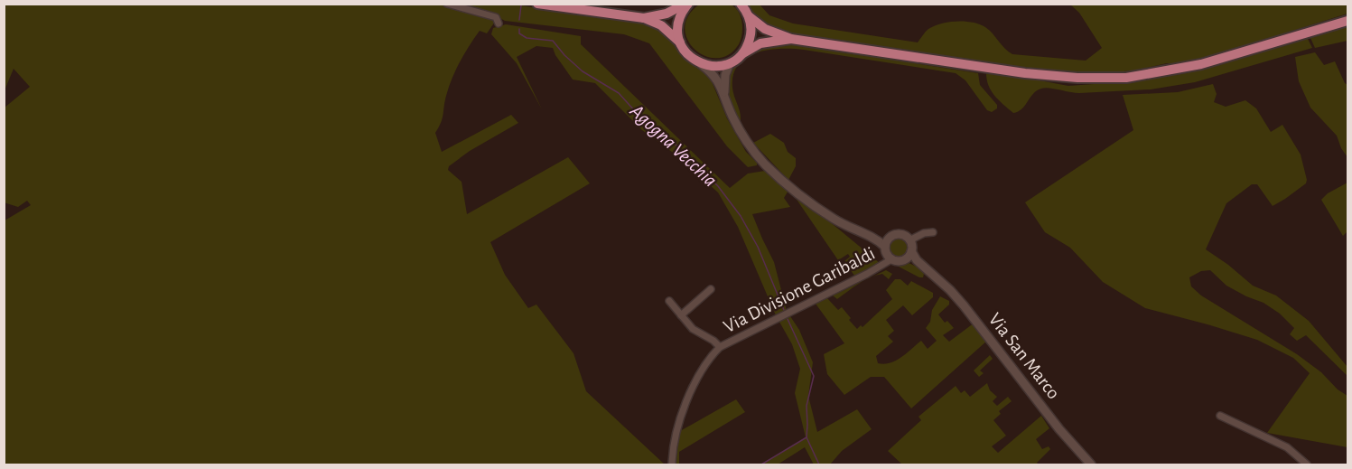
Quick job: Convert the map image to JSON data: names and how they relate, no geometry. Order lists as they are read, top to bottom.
{
  "streets": {
    "street": ["Via Divisione Garibaldi", "Via San Marco"]
  },
  "crossings": [
    ["Via Divisione Garibaldi", "Via San Marco"]
  ],
  "water": ["Agogna Vecchia"]
}
